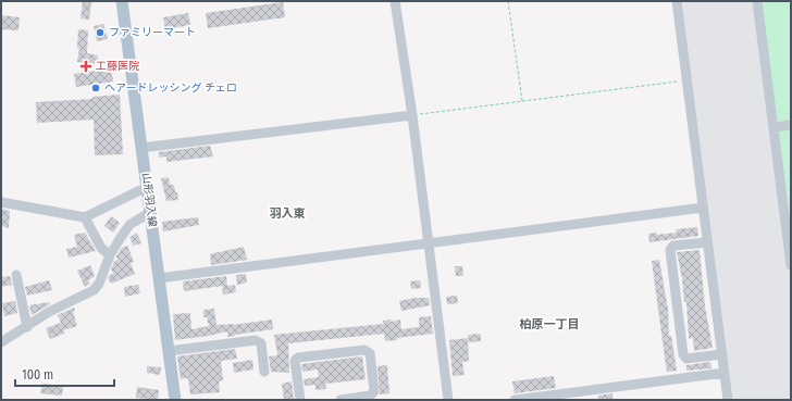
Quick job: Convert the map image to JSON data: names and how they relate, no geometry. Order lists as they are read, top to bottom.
{
  "streets": {
    "main road": ["山形羽入線"]
  },
  "districts": ["羽入東", "柏原一丁目"],
  "places": {
    "other": ["ファミリーマート", "ヘアードレッシング チェロ"],
    "health": ["工藤医院"]
  },
  "scale_bar": "100 m"
}
